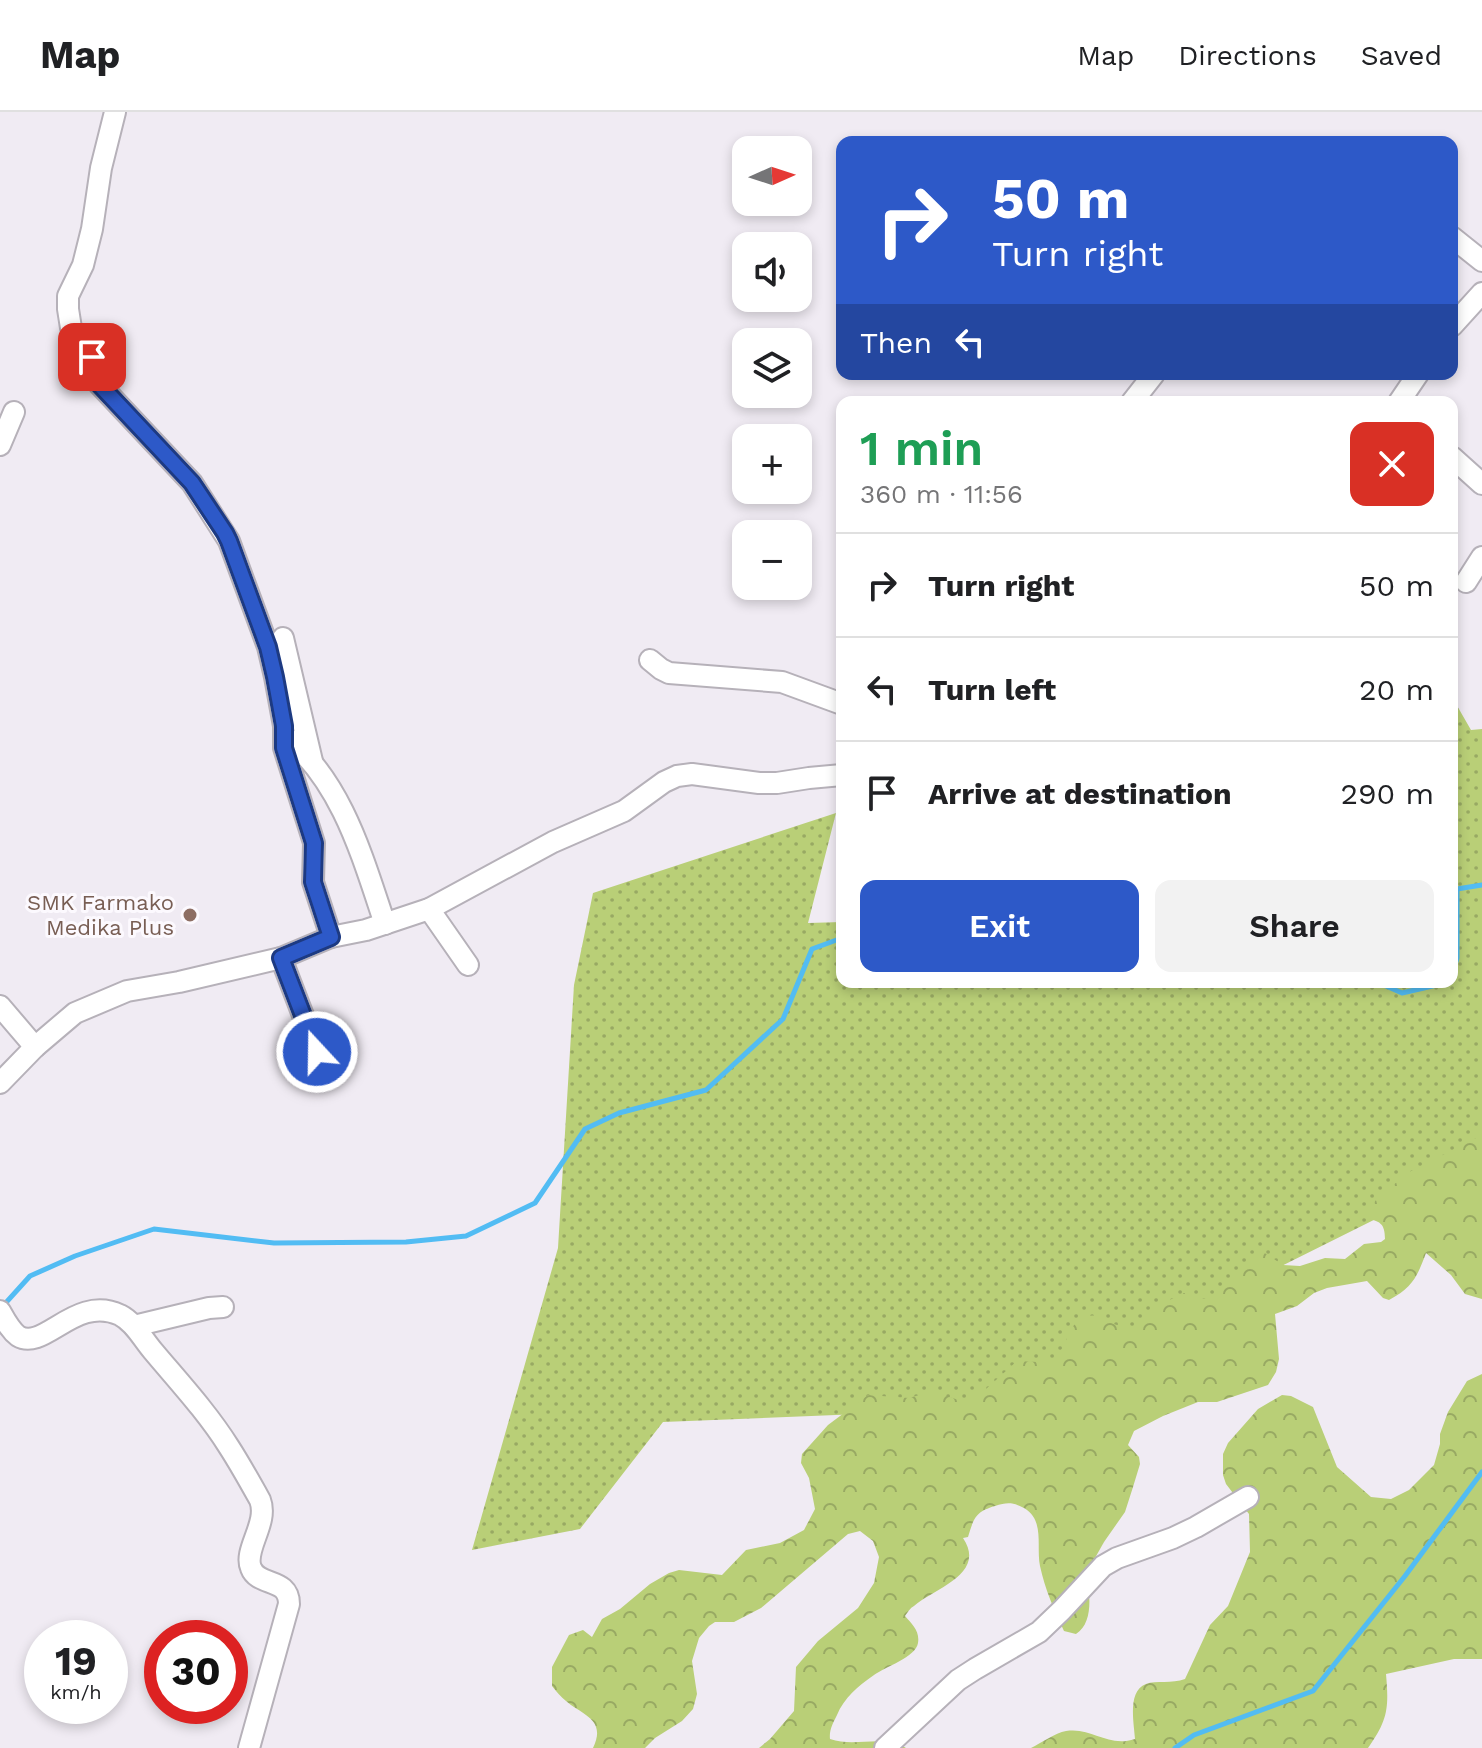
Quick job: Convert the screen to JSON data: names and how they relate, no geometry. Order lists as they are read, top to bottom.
{
  "places": ["SMK Farmako Medika Plus"],
  "north": "right",
  "page": {
    "header": "Map",
    "nav": ["Map", "Directions", "Saved"],
    "map_buttons": ["+", "−"],
    "turn": ["50 m", "Turn right"],
    "then": "Then",
    "heading": ["1 min", "360 m · 11:56"],
    "list": [
      {
        "name": "Turn right",
        "value": "50 m"
      },
      {
        "name": "Turn left",
        "value": "20 m"
      },
      {
        "name": "Arrive at destination",
        "value": "290 m"
      }
    ],
    "buttons": ["Exit", "Share"],
    "speed": "19 km/h",
    "limit": "30"
  }
}
